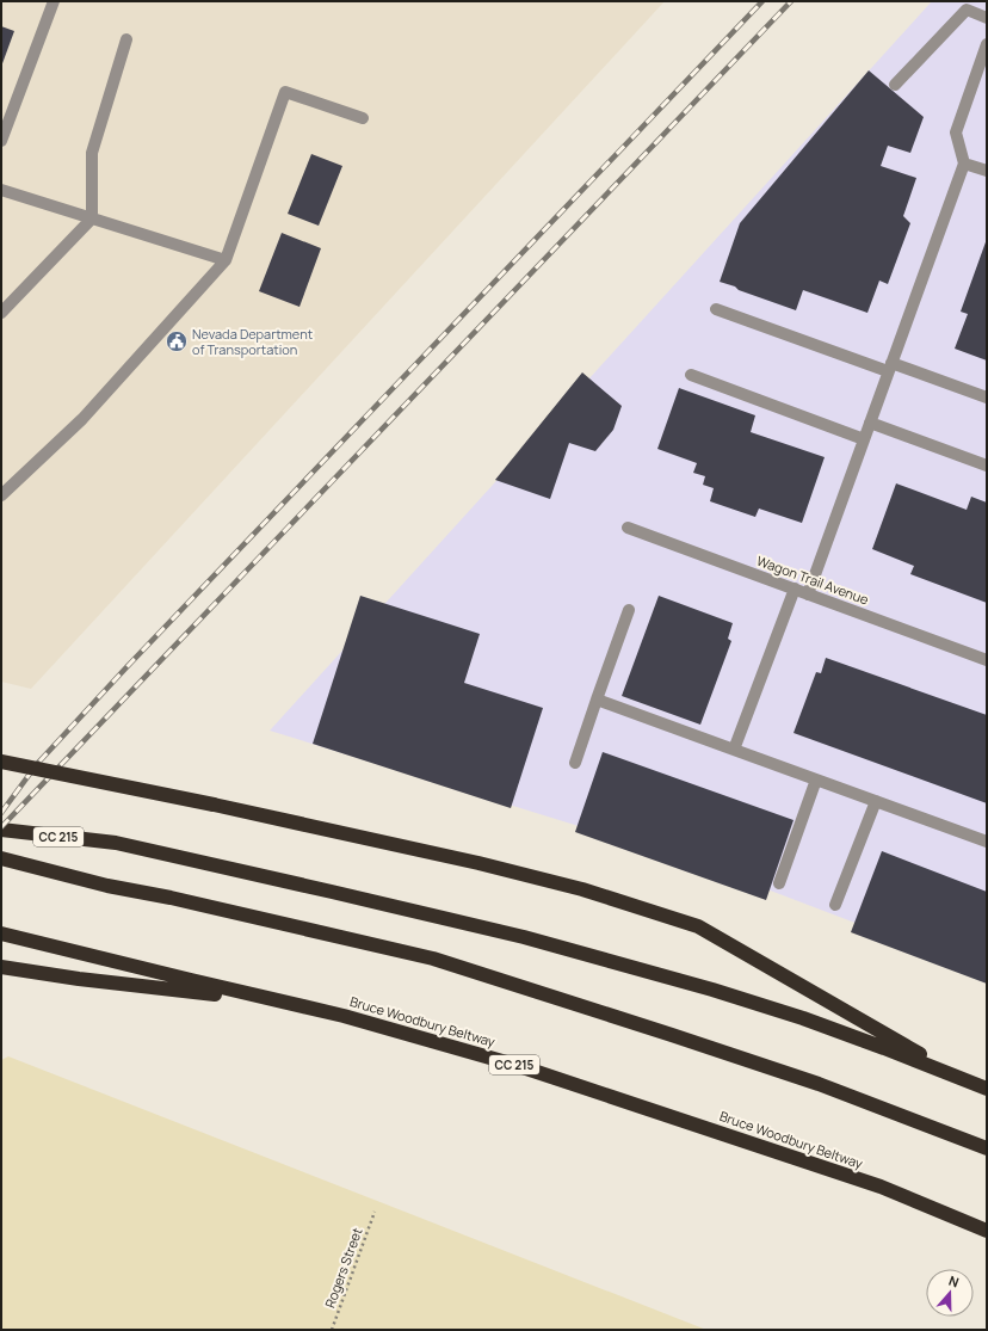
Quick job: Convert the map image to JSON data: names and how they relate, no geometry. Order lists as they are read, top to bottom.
{
  "streets": {
    "highway": ["CC 215", "Bruce Woodbury Beltway"],
    "street": ["Wagon Trail Avenue"],
    "path": ["Rogers Street"]
  },
  "places": {
    "public building": ["Nevada Department of Transportation"]
  },
  "north": "top"
}
